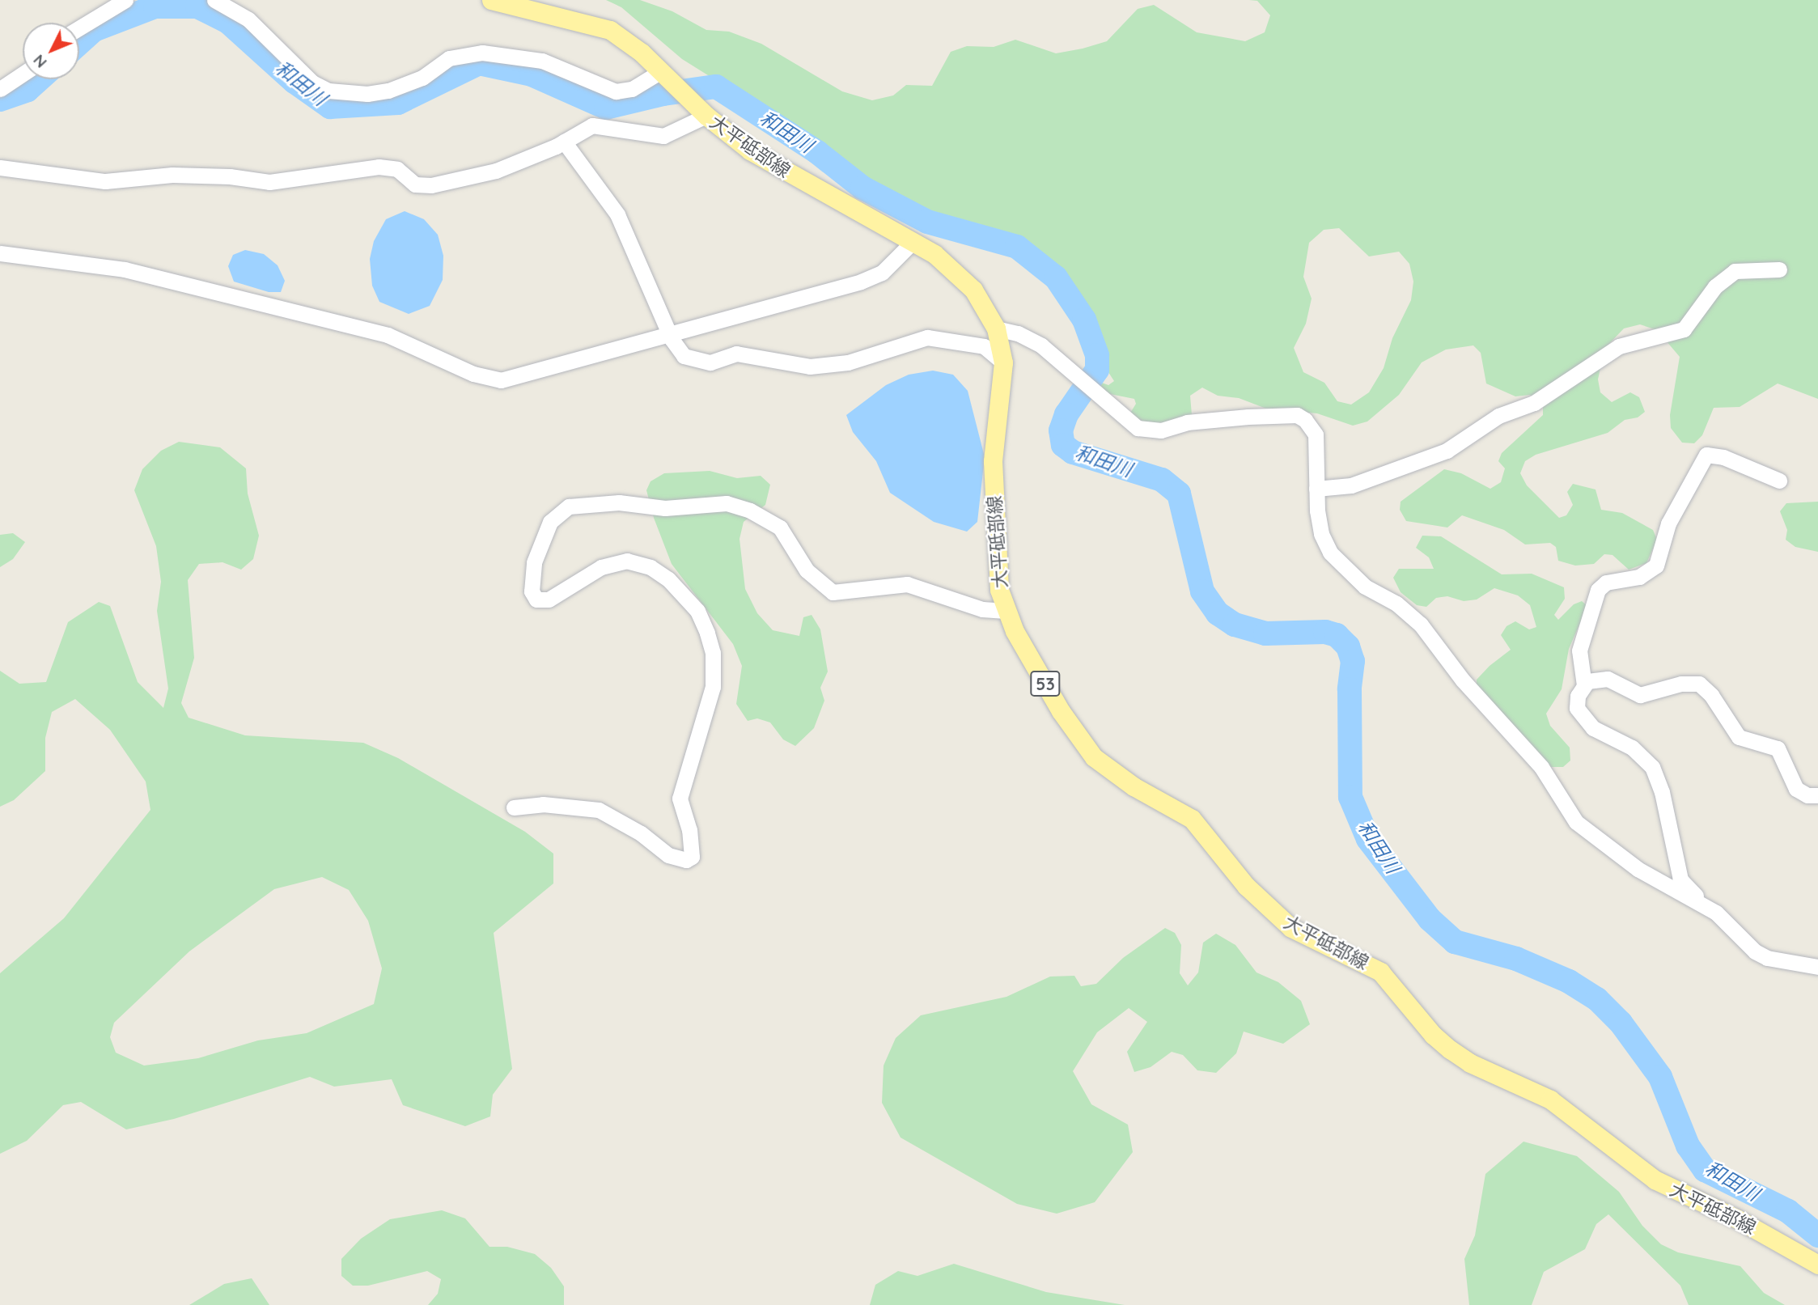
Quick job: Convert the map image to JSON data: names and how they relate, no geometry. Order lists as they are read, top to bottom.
{
  "streets": {
    "main road": ["大平砥部線", "53"]
  },
  "water": ["和田川"],
  "north": "bottom left"
}
